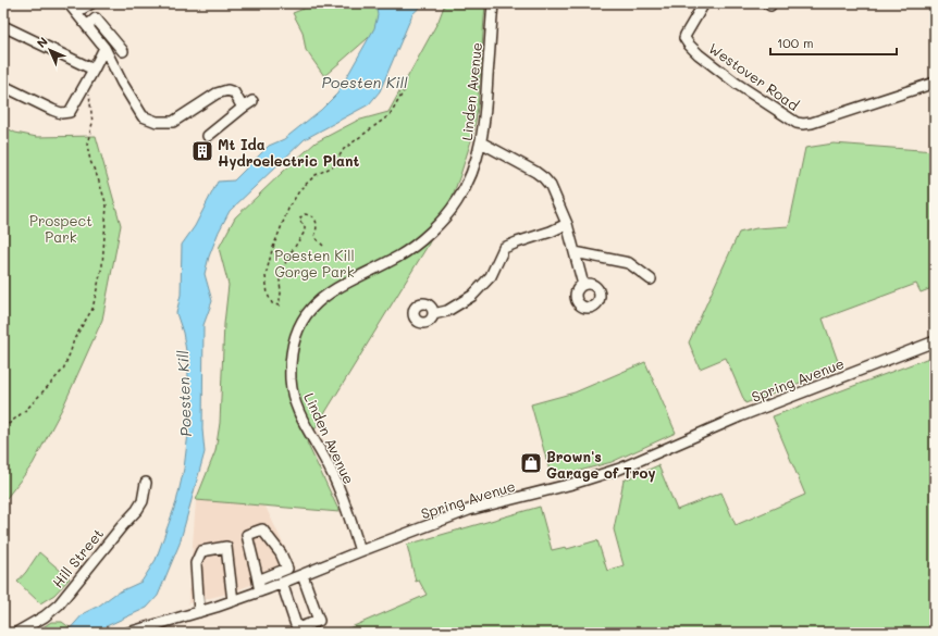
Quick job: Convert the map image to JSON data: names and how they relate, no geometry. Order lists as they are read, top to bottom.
{
  "streets": {
    "street": [
      "Westover Road",
      "Linden Avenue",
      "Spring Avenue",
      "Hill Street"
    ]
  },
  "crossings": [
    ["Linden Avenue", "Spring Avenue"]
  ],
  "water": ["Poesten Kill"],
  "parks": ["Prospect Park", "Poesten Kill Gorge Park"],
  "places": {
    "building": ["Mt Ida Hydroelectric Plant"],
    "shop": ["Brown's Garage of Troy"]
  },
  "scale_bar": "100 m",
  "north": "top left"
}
